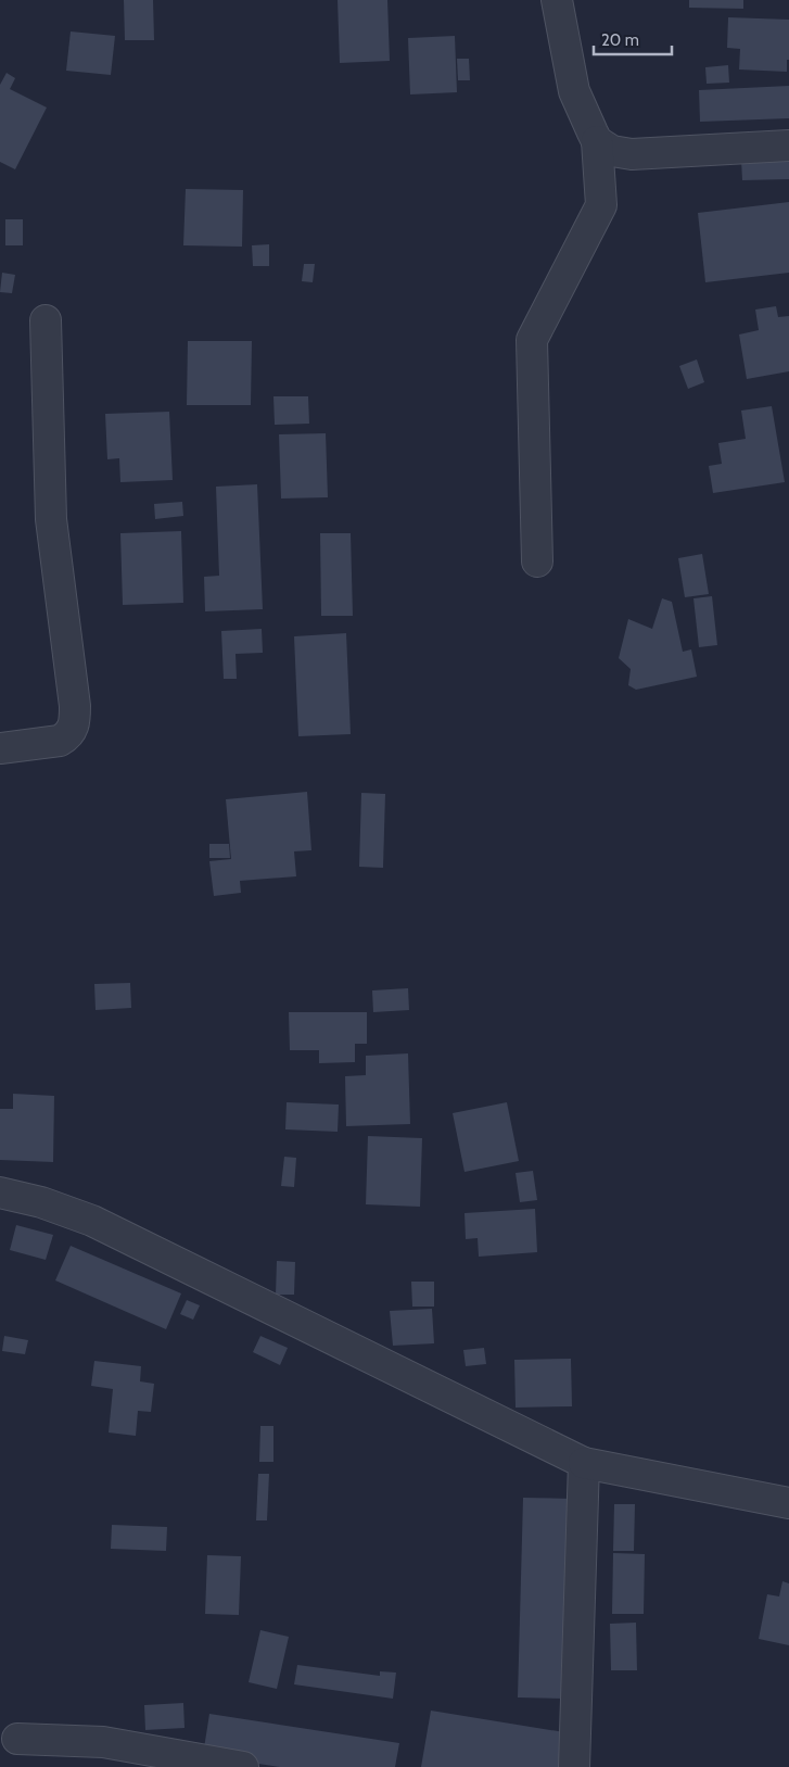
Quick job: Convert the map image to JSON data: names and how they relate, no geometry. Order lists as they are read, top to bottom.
{
  "scale_bar": "20 m"
}
